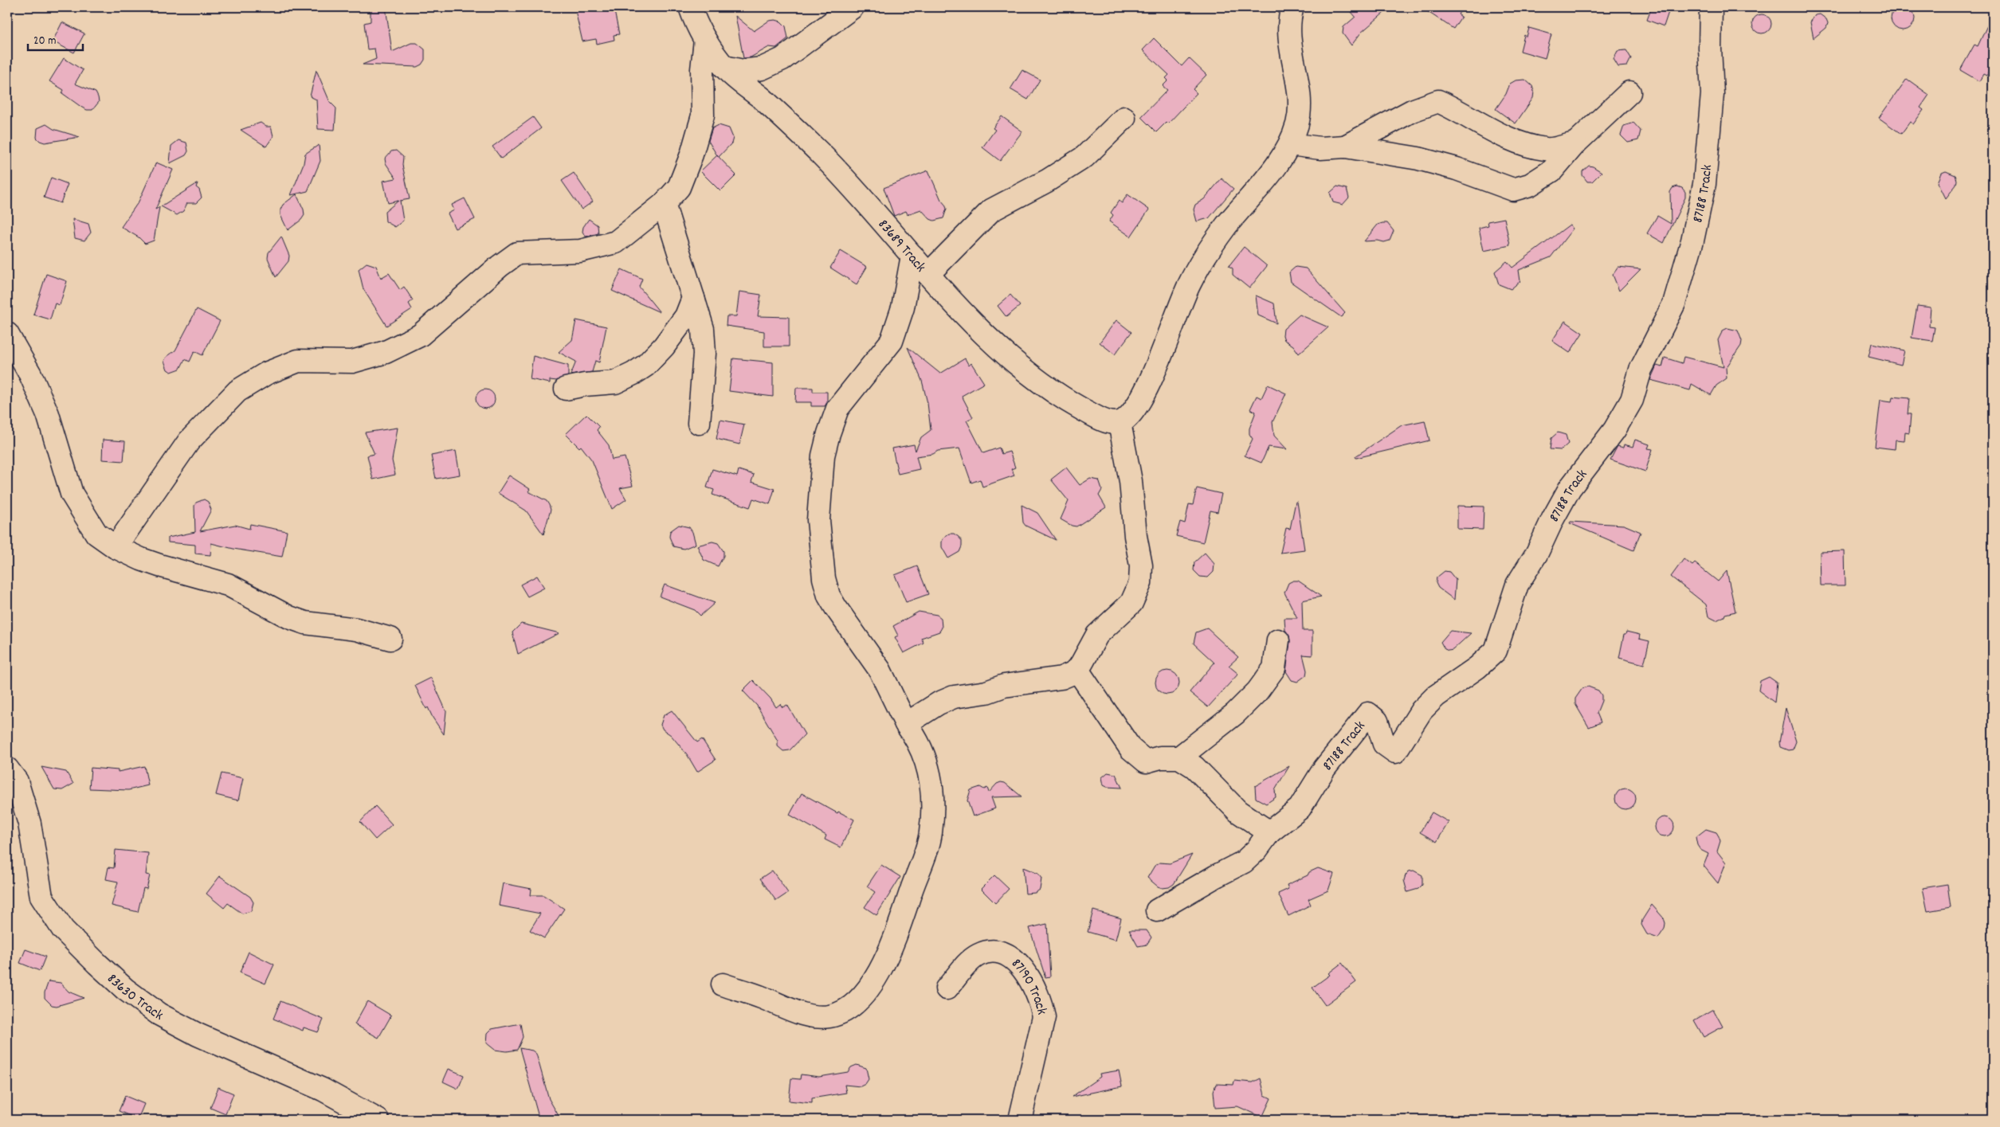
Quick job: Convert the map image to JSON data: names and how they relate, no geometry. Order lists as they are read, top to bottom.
{
  "streets": {
    "street": [
      "87188 Track",
      "83689 Track",
      "87190 Track",
      "83630 Track"
    ]
  },
  "scale_bar": "20 m"
}
